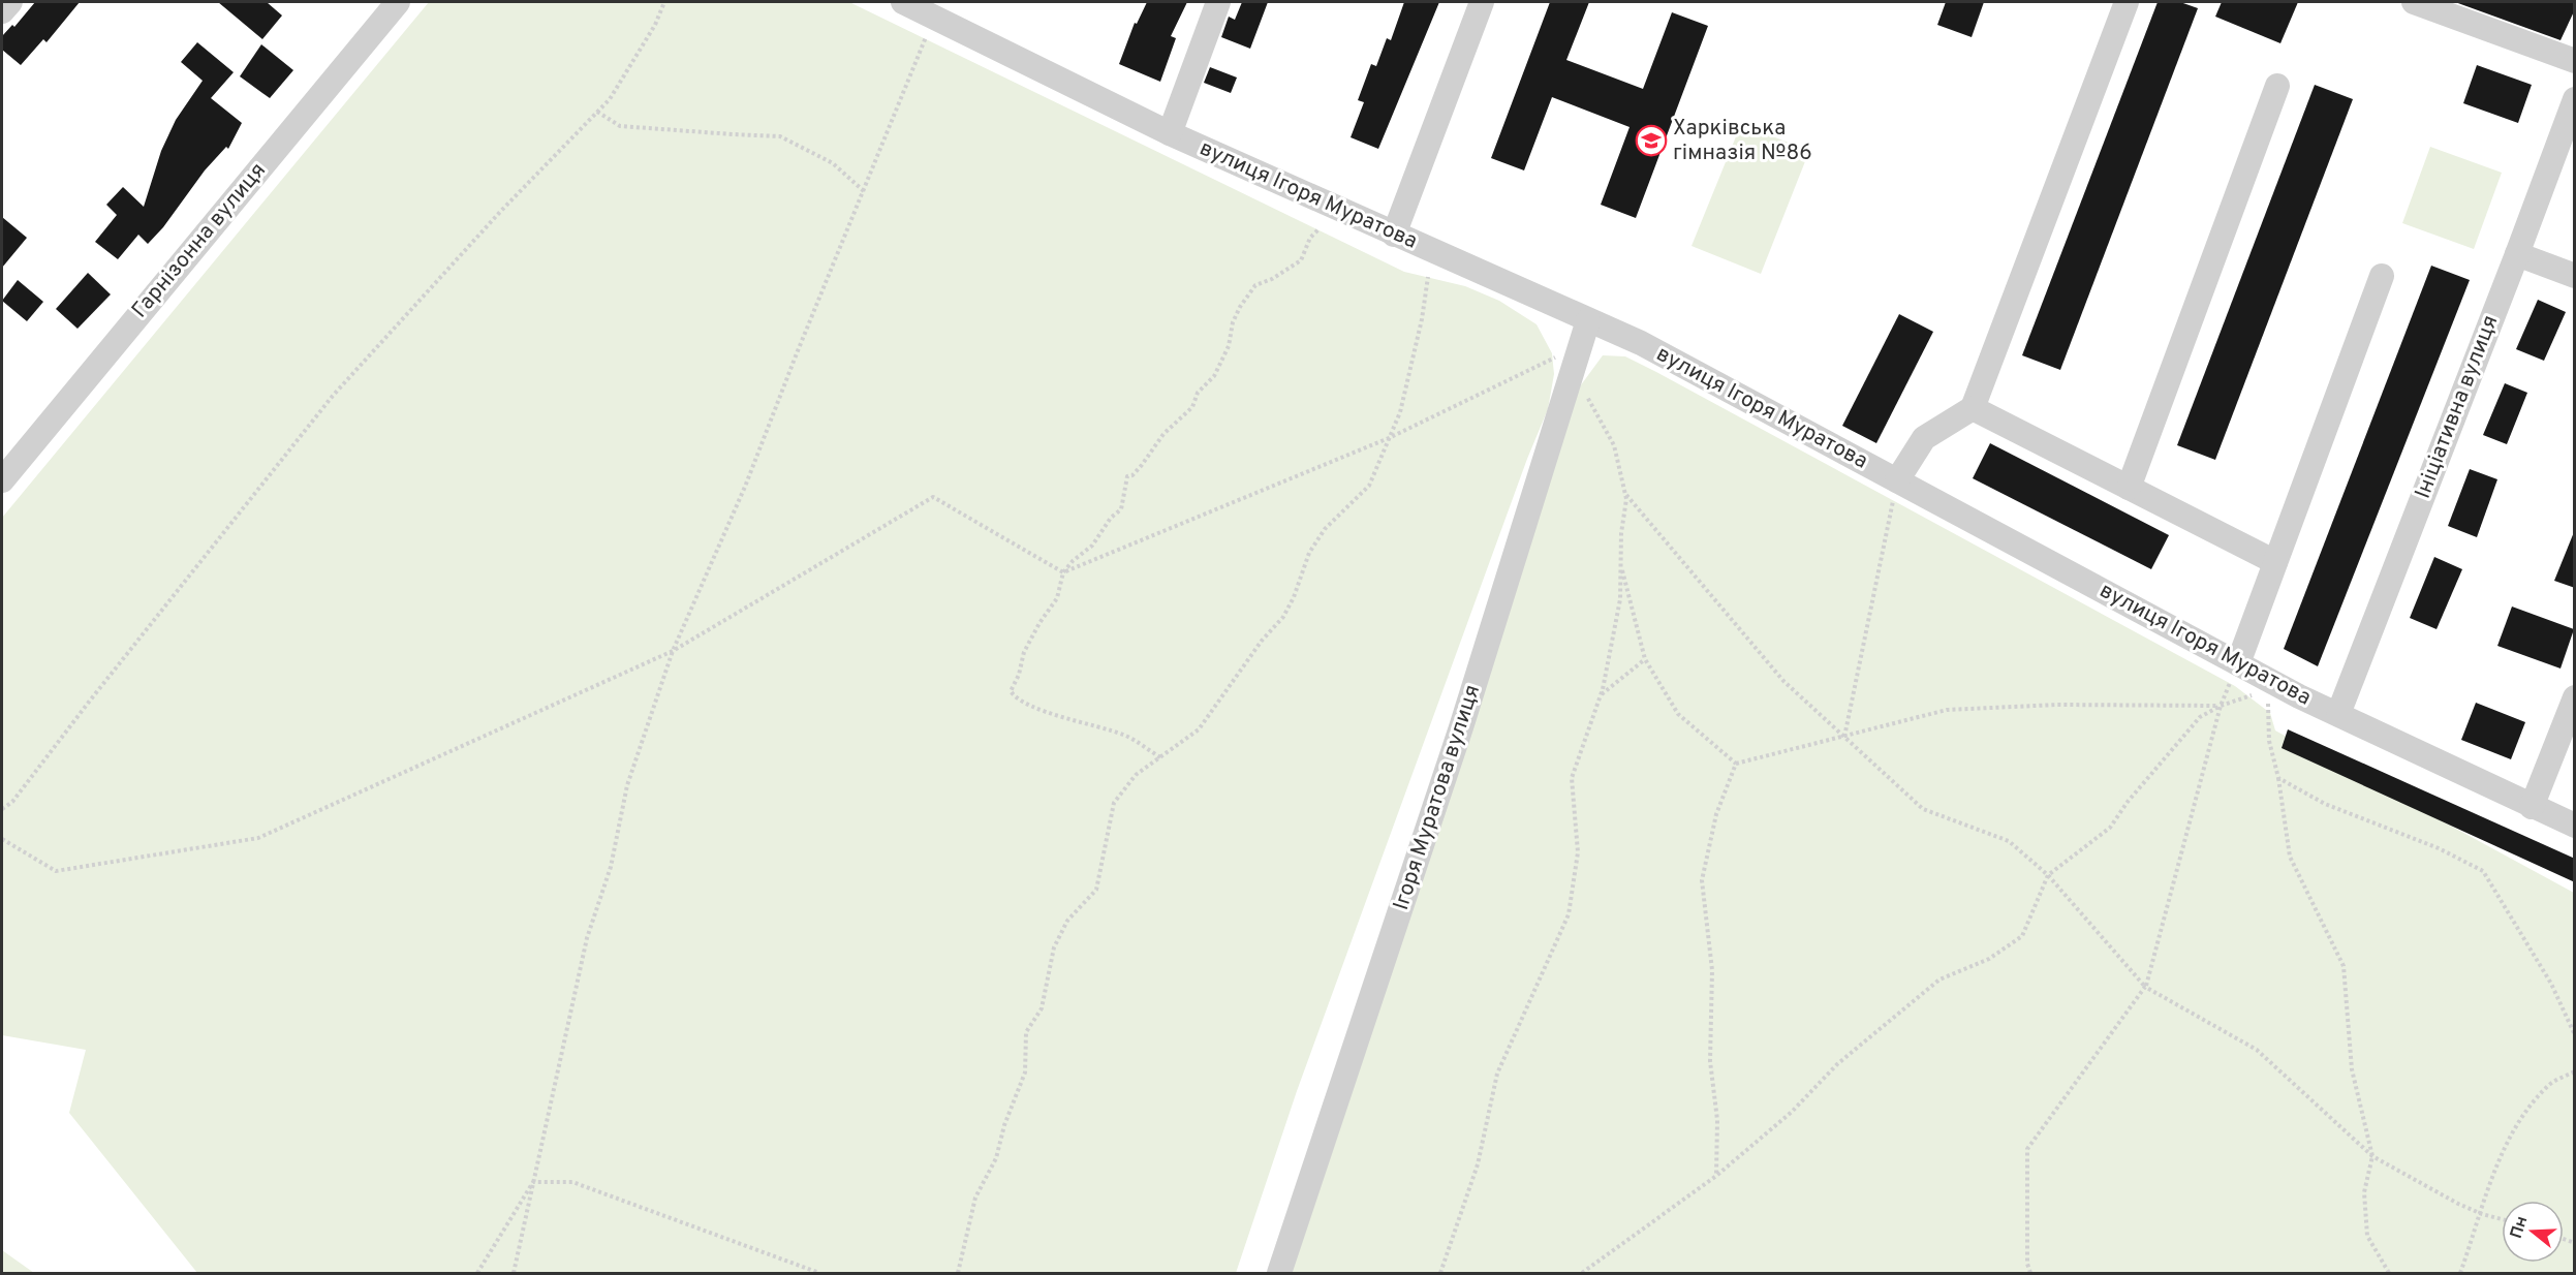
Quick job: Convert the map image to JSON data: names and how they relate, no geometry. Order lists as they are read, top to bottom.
{
  "streets": {
    "street": [
      "вулиця Ігоря Муратова",
      "Гарнізонна вулиця",
      "Ініціативна вулиця",
      "Ігоря Муратова вулиця"
    ]
  },
  "crossings": [
    ["вулиця Ігоря Муратова", "Ініціативна вулиця"],
    ["вулиця Ігоря Муратова", "Ігоря Муратова вулиця"]
  ],
  "places": {
    "school or university": ["Харківська гімназія №86"]
  },
  "north": "left"
}
